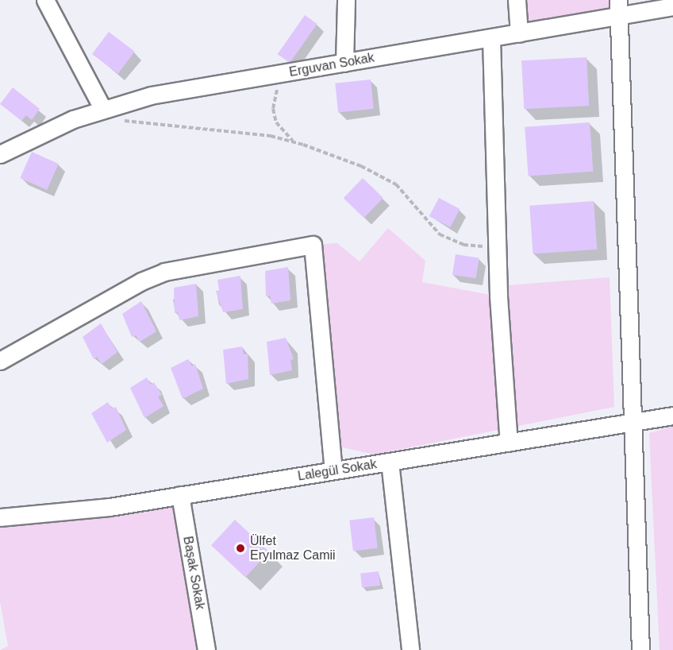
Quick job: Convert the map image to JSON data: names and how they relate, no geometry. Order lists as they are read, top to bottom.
{
  "streets": {
    "street": ["Erguvan Sokak", "Lalegül Sokak", "Başak Sokak"]
  },
  "crossings": [
    ["Lalegül Sokak", "Başak Sokak"]
  ],
  "places": ["Ülfet Eryılmaz Camii"]
}
